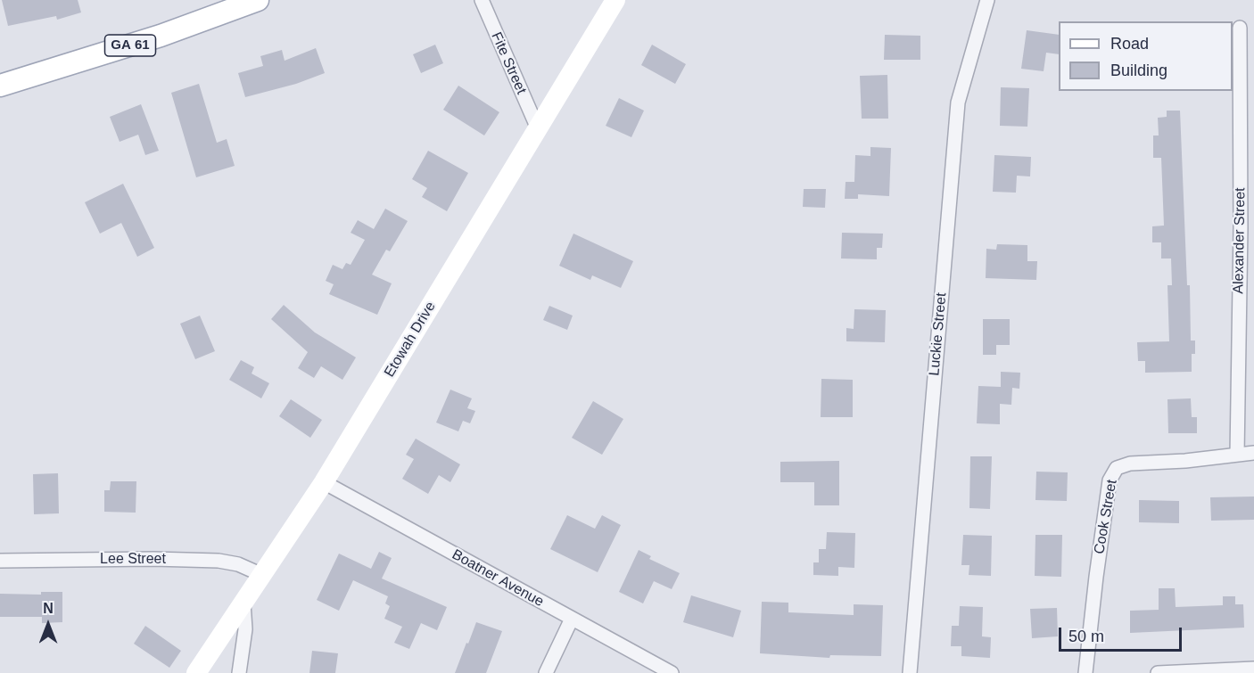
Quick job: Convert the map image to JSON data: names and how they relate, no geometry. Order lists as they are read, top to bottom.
{
  "streets": {
    "main road": ["GA 61"],
    "street": [
      "Fite Street",
      "Alexander Street",
      "Luckie Street",
      "Etowah Drive",
      "Cook Street",
      "Lee Street",
      "Boatner Avenue"
    ]
  },
  "crossings": [
    ["Fite Street", "Etowah Drive"],
    ["Alexander Street", "Cook Street"],
    ["Etowah Drive", "Lee Street"],
    ["Etowah Drive", "Boatner Avenue"]
  ],
  "legend": ["Road", "Building"],
  "scale_bar": "50 m",
  "north": "top"
}
